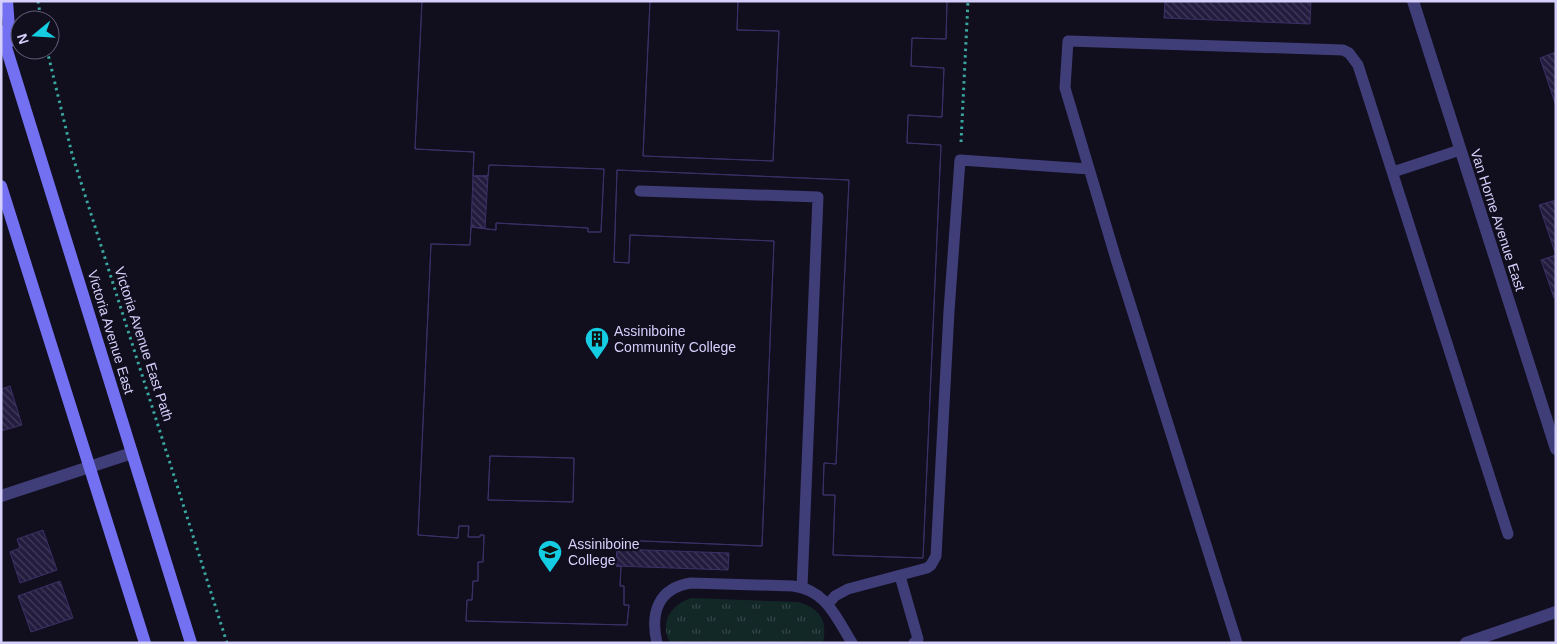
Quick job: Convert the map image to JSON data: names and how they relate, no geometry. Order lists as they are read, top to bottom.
{
  "streets": {
    "main road": ["Victoria Avenue East"],
    "street": ["Van Horne Avenue East"],
    "path": ["Victoria Avenue East Path"]
  },
  "places": {
    "building": ["Assiniboine Community College"],
    "school or university": ["Assiniboine College"]
  },
  "north": "left"
}
